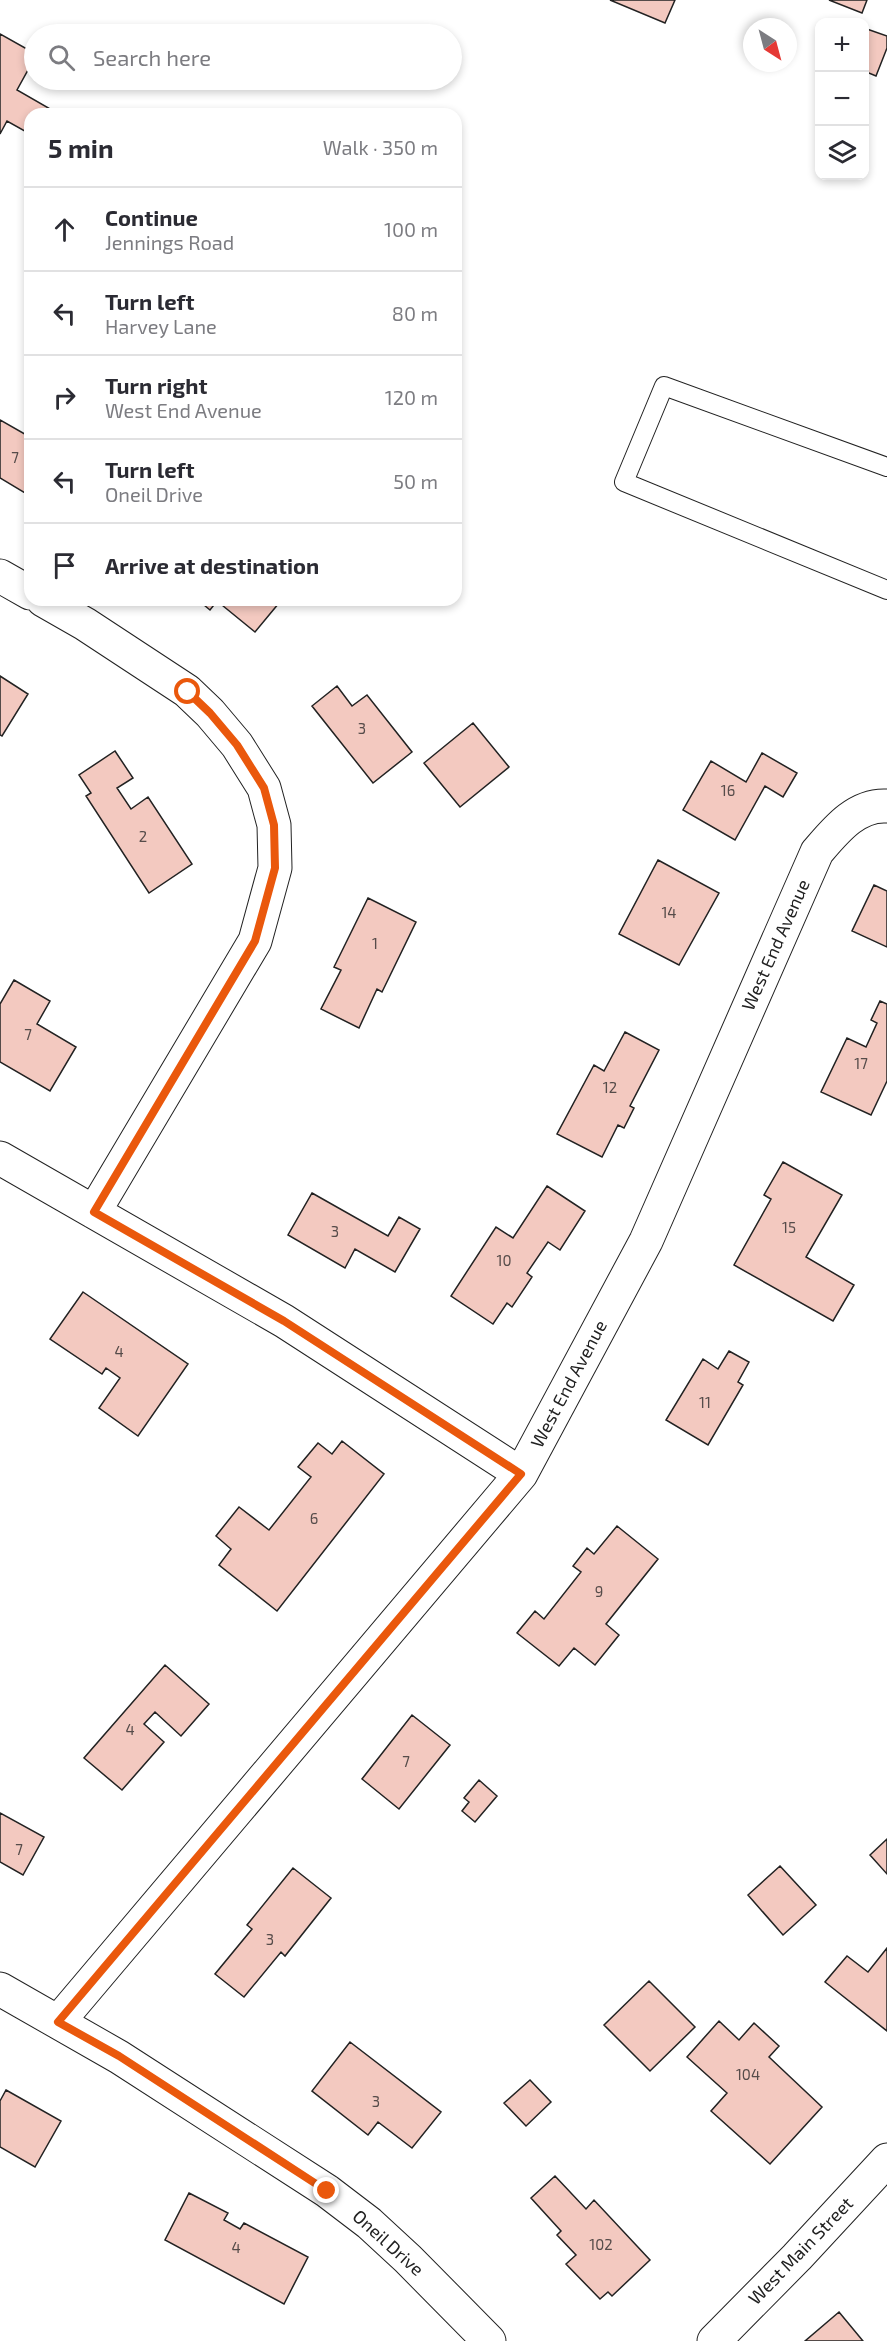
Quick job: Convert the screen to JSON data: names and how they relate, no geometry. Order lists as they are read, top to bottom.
{
  "streets": {
    "street": ["West End Avenue", "Oneil Drive", "West Main Street"]
  },
  "crossings": [
    ["West End Avenue", "Oneil Drive"]
  ],
  "house_numbers": [
    "7",
    "3",
    "16",
    "2",
    "14",
    "1",
    "7",
    "17",
    "12",
    "15",
    "3",
    "10",
    "4",
    "11",
    "6",
    "9",
    "4",
    "7",
    "7",
    "3",
    "104",
    "3",
    "102",
    "4"
  ],
  "north": "bottom right",
  "page": {
    "map_buttons": ["+", "−"],
    "search": "Search here",
    "heading": ["5 min", "Walk · 350 m"],
    "list": [
      ["Continue", "Jennings Road", "100 m"],
      ["Turn left", "Harvey Lane", "80 m"],
      ["Turn right", "West End Avenue", "120 m"],
      ["Turn left", "Oneil Drive", "50 m"],
      "Arrive at destination"
    ]
  }
}
